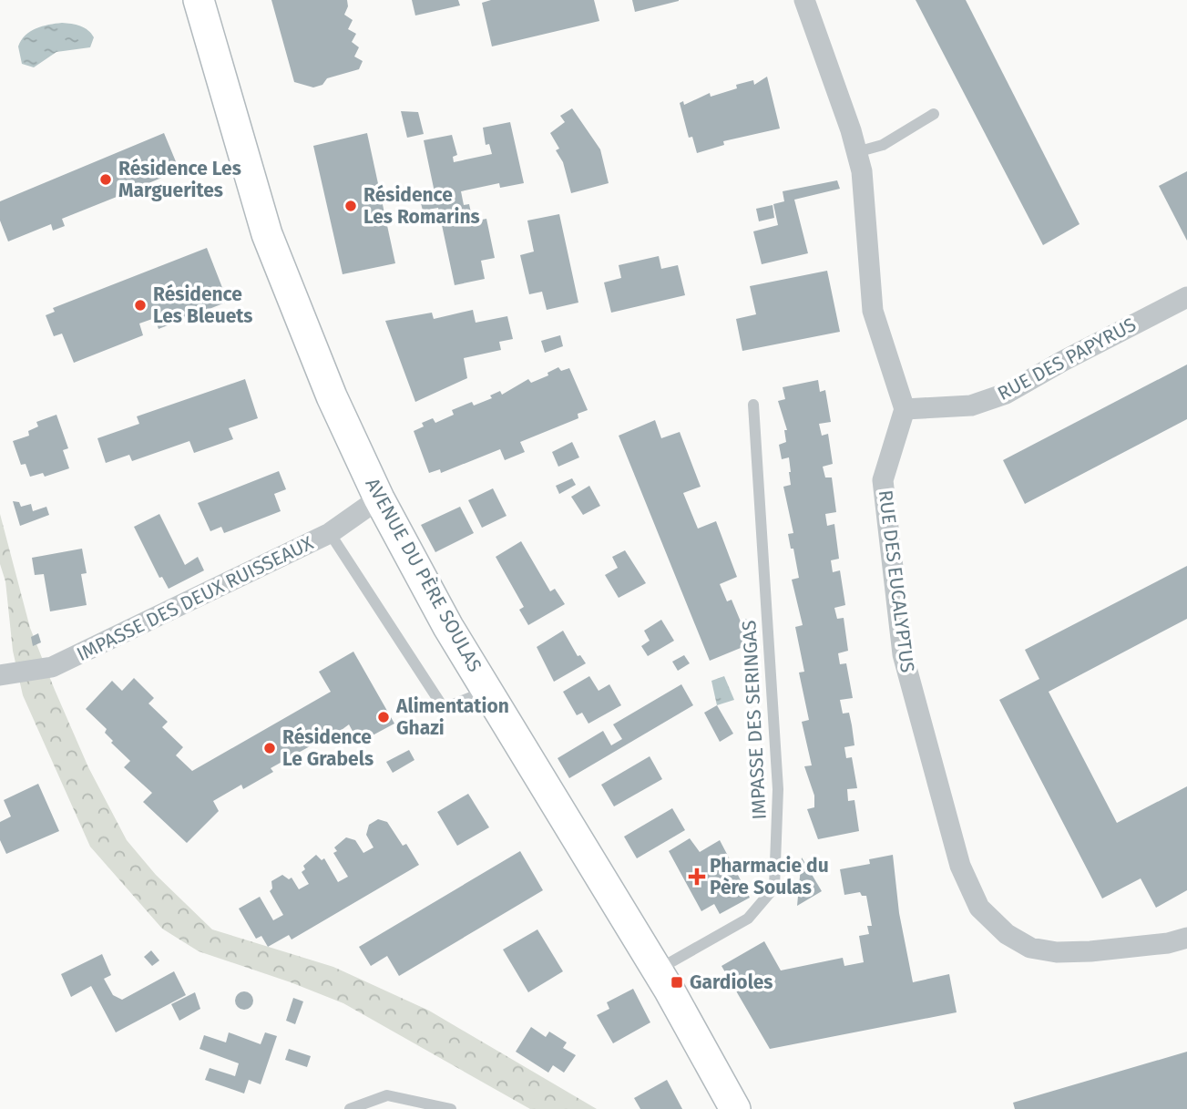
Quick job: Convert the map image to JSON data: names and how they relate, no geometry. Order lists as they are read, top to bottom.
{
  "streets": {
    "main road": ["AVENUE DU PÈRE SOULAS"],
    "street": ["RUE DES PAPYRUS", "RUE DES EUCALYPTUS", "IMPASSE DES DEUX RUISSEAUX"],
    "lane": ["IMPASSE DES SERINGAS"]
  },
  "crossings": [
    ["RUE DES PAPYRUS", "RUE DES EUCALYPTUS"],
    ["AVENUE DU PÈRE SOULAS", "IMPASSE DES DEUX RUISSEAUX"],
    ["AVENUE DU PÈRE SOULAS", "IMPASSE DES SERINGAS"]
  ],
  "places": {
    "other": [
      "Résidence Les Marguerites",
      "Résidence Les Romarins",
      "Résidence Les Bleuets",
      "Alimentation Ghazi",
      "Résidence Le Grabels"
    ],
    "health": ["Pharmacie du Père Soulas"],
    "transit": ["Gardioles"]
  }
}
